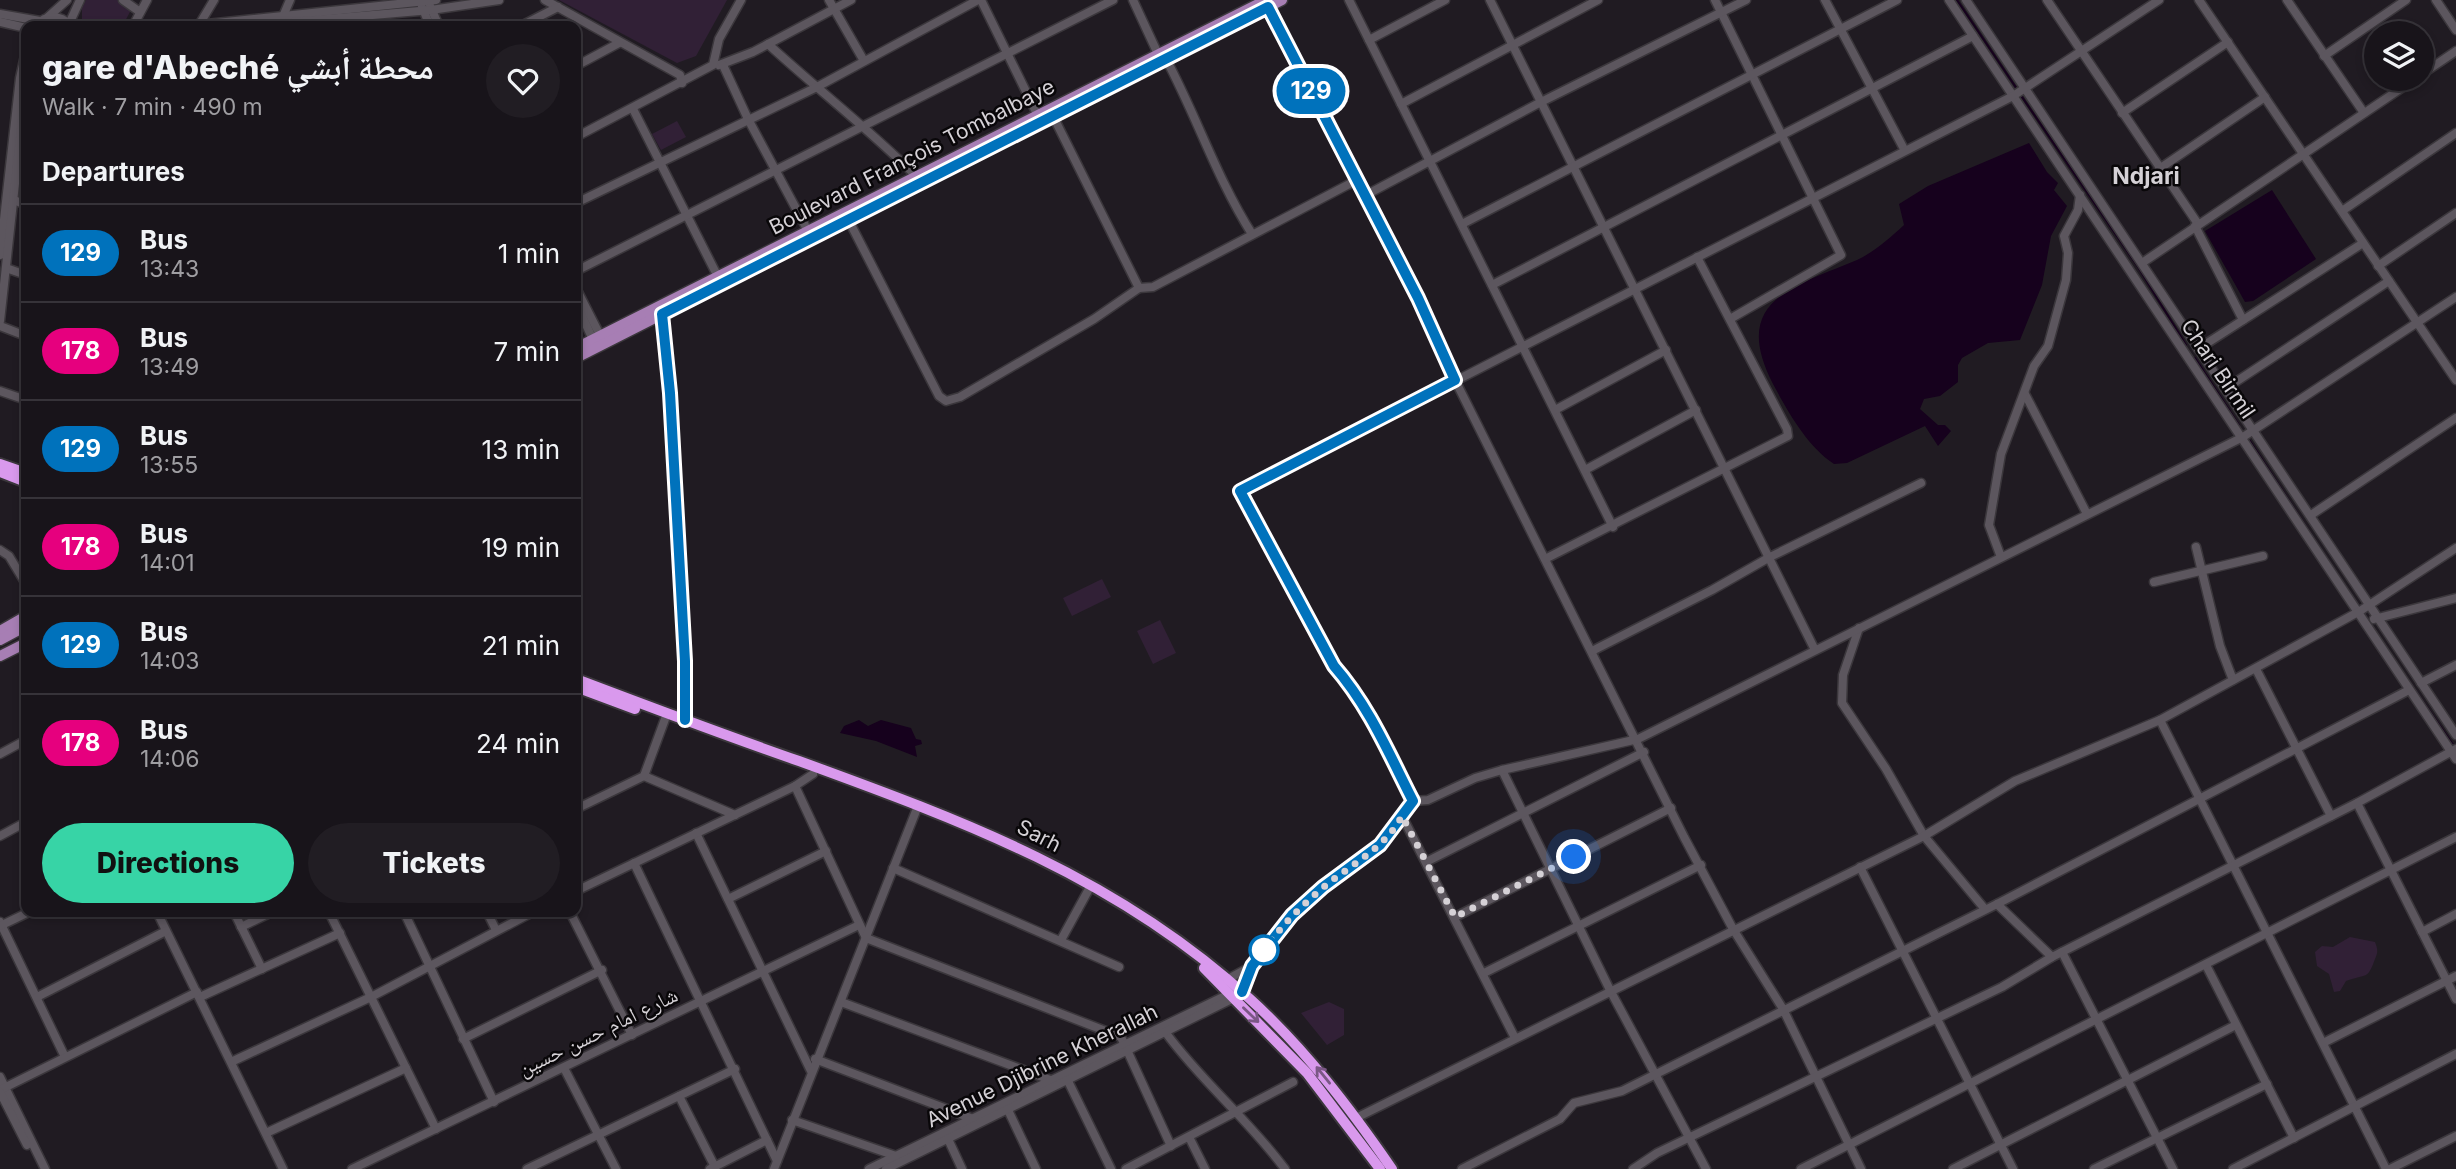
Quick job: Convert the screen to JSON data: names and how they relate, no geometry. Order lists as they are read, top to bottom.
{
  "streets": {
    "highway": ["Sarh"],
    "main road": ["Boulevard François Tombalbaye"],
    "street": ["Chari Birmil", "شارع امام حسن حسين", "Avenue Djibrine Kherallah"]
  },
  "crossings": [
    ["Sarh", "Avenue Djibrine Kherallah"]
  ],
  "districts": ["Ndjari"],
  "lines": ["bus line 129"],
  "page": {
    "on_map": "129",
    "heading": [
      ["gare d'Abeché محطة أبشي", "Walk · 7 min · 490 m"],
      "Departures"
    ],
    "list": [
      {
        "mark": "129",
        "name": "Bus",
        "note": "13:43",
        "value": "1 min"
      },
      {
        "mark": "178",
        "name": "Bus",
        "note": "13:49",
        "value": "7 min"
      },
      {
        "mark": "129",
        "name": "Bus",
        "note": "13:55",
        "value": "13 min"
      },
      {
        "mark": "178",
        "name": "Bus",
        "note": "14:01",
        "value": "19 min"
      },
      {
        "mark": "129",
        "name": "Bus",
        "note": "14:03",
        "value": "21 min"
      },
      {
        "mark": "178",
        "name": "Bus",
        "note": "14:06",
        "value": "24 min"
      }
    ],
    "buttons": ["Directions", "Tickets"]
  }
}
